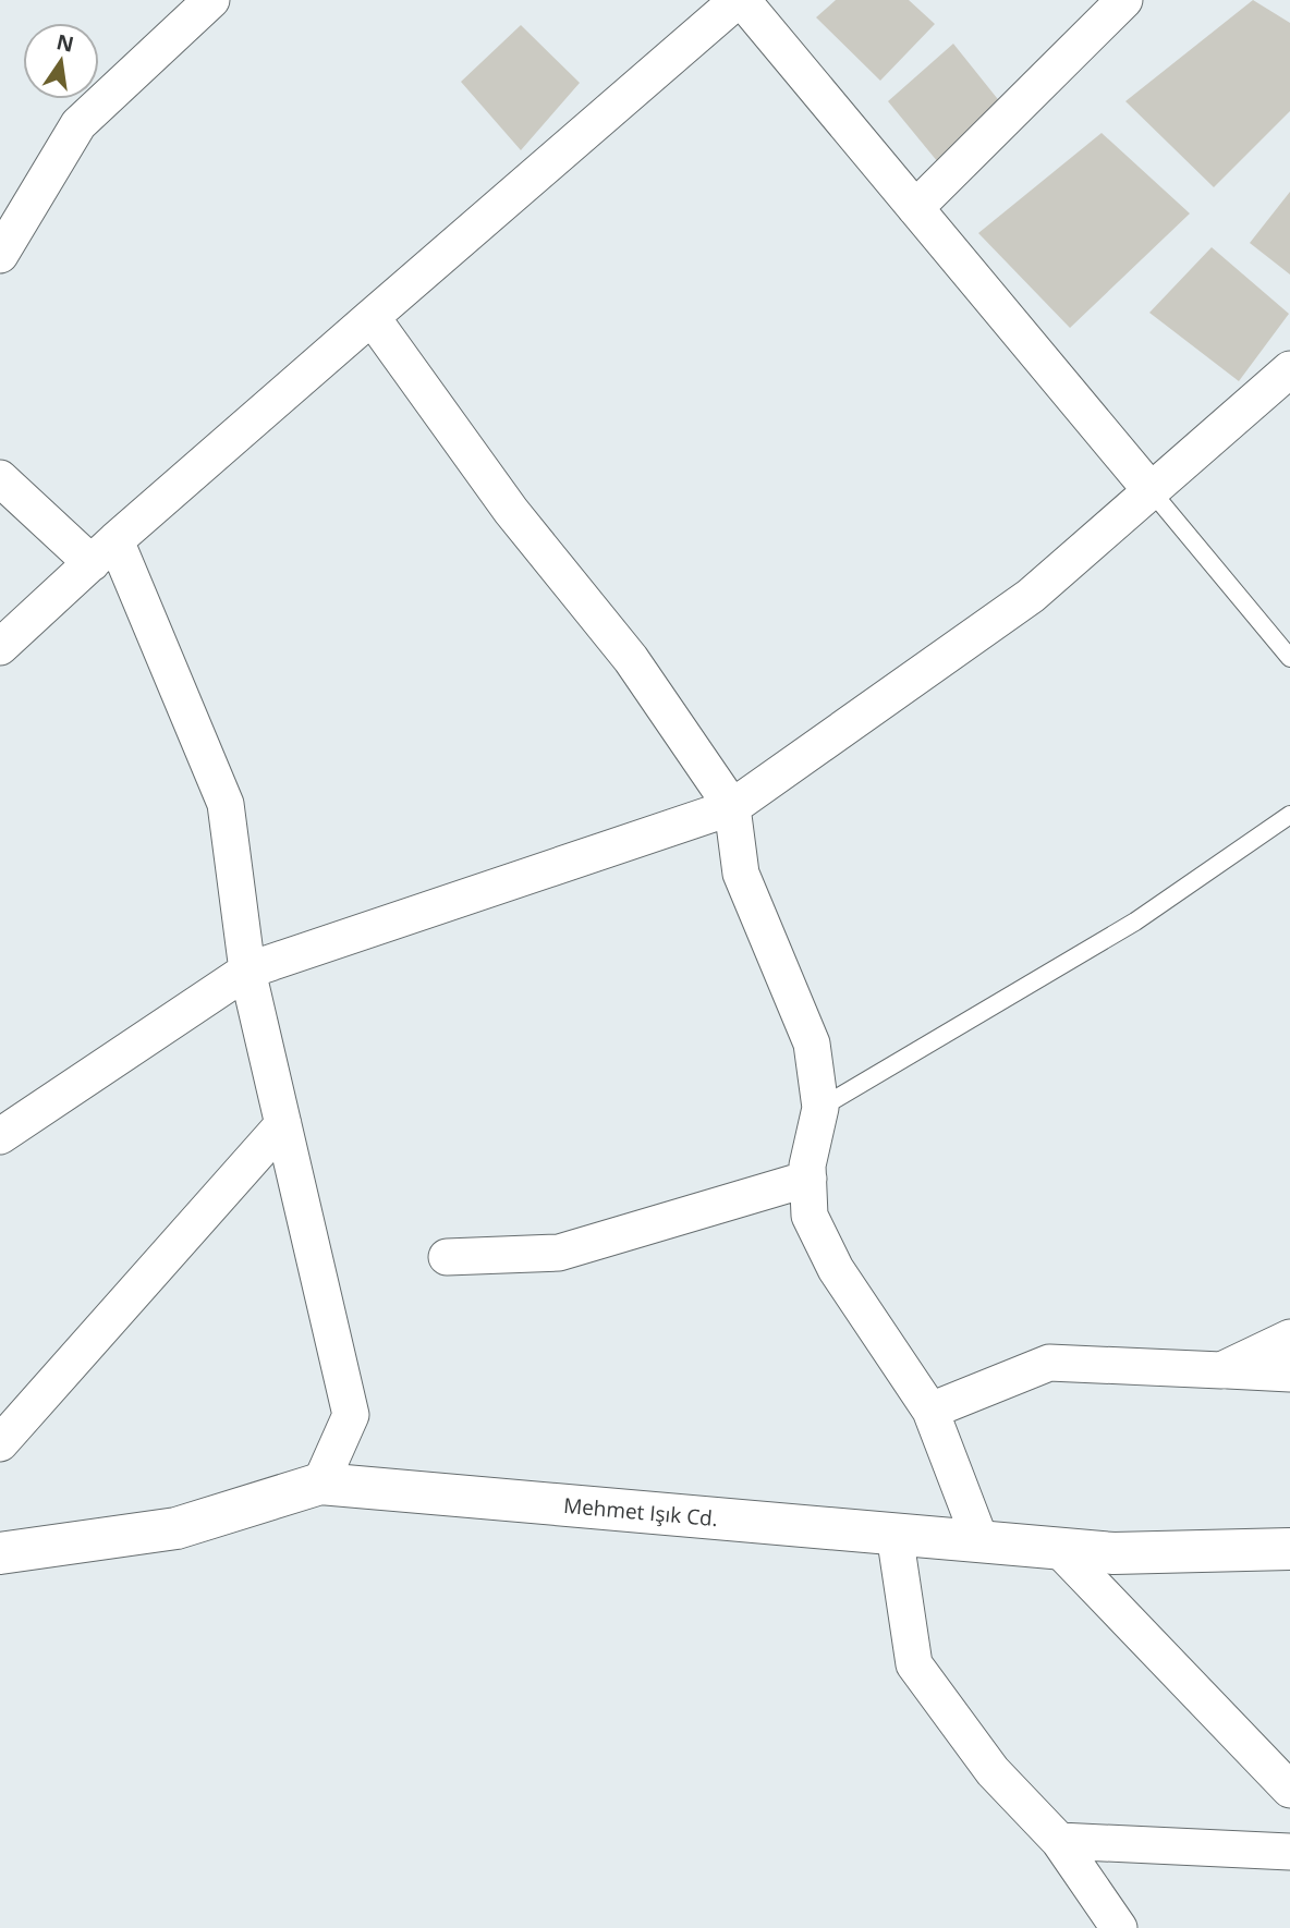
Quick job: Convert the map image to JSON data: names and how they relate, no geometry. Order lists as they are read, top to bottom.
{
  "streets": {
    "street": ["Mehmet Işık Cd."]
  },
  "north": "top"
}
